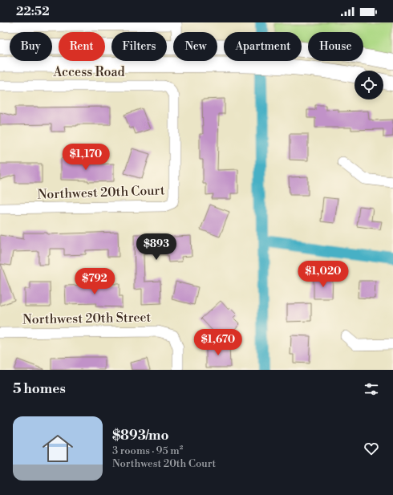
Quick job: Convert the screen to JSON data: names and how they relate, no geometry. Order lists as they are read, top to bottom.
{
  "streets": {
    "street": ["Access Road", "Northwest 20th Court", "Northwest 20th Street"]
  },
  "crossings": [
    ["Access Road", "Northwest 20th Court"]
  ],
  "page": {
    "status": "22:52",
    "chip": [
      "Buy",
      "Rent",
      "Filters",
      "New",
      "Apartment",
      "House"
    ],
    "price": [
      "$1,170",
      "$893",
      "$1,020",
      "$792",
      "$1,670"
    ],
    "heading": "5 homes",
    "list": [
      {
        "name": "$893/mo",
        "note": "3 rooms · 95 m² · Northwest 20th Court"
      }
    ]
  }
}
